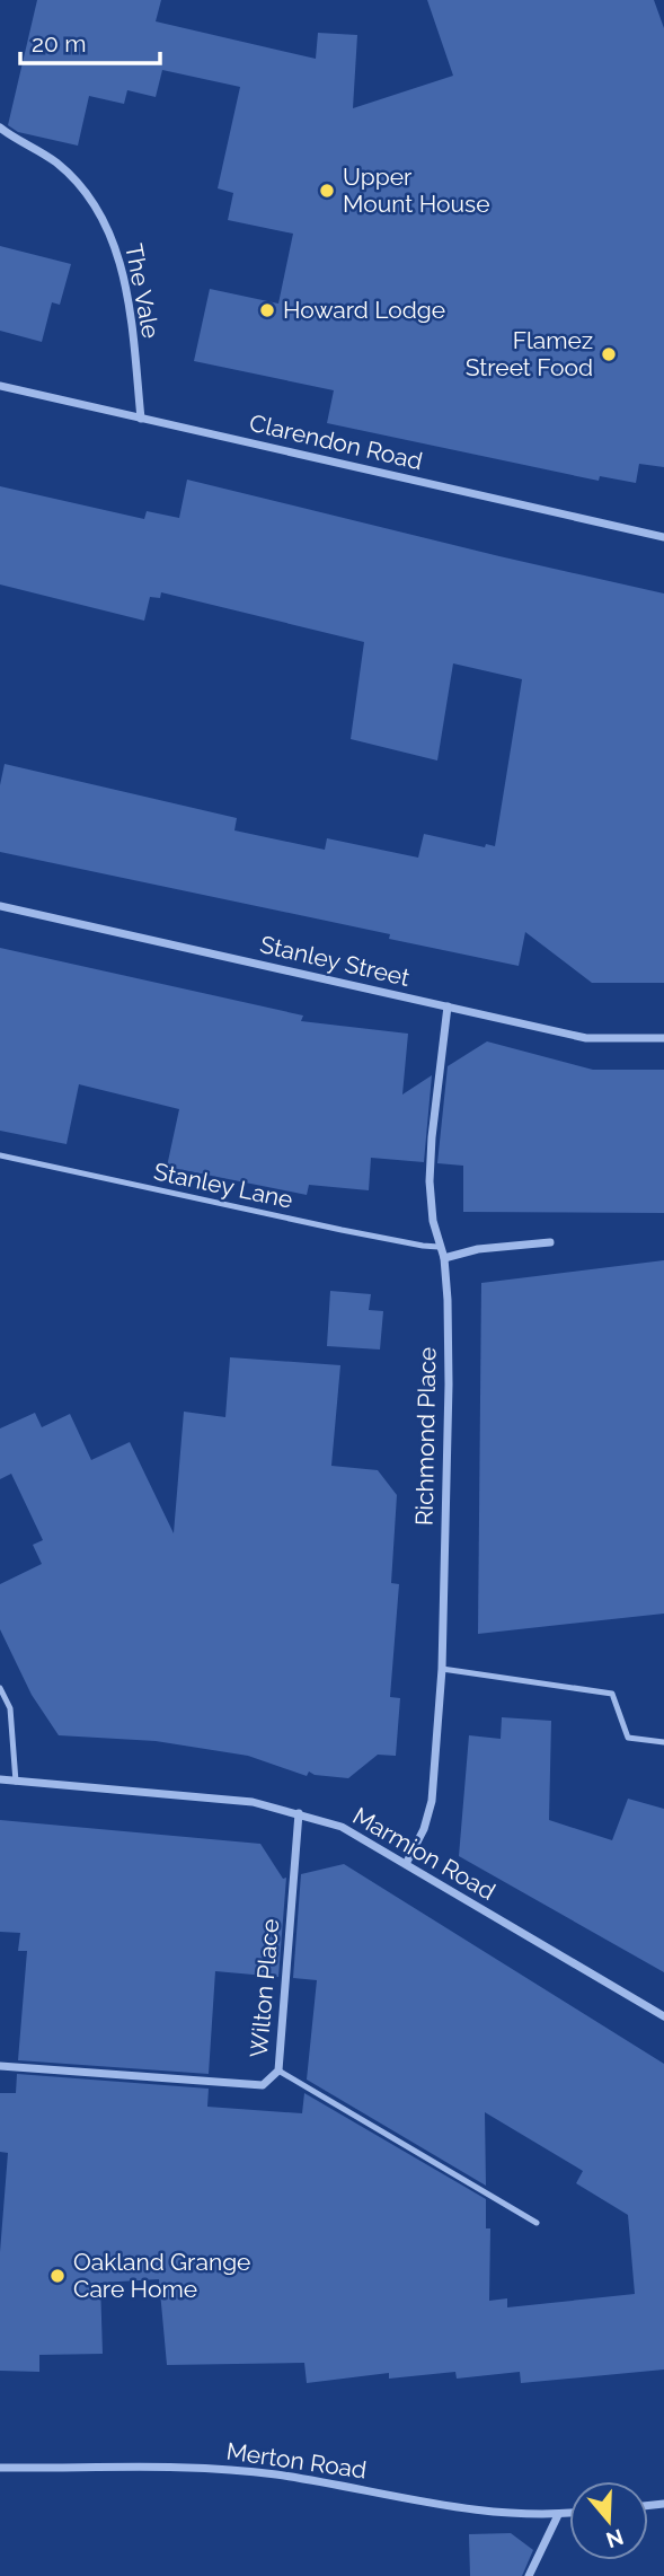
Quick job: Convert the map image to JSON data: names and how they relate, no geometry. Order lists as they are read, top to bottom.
{
  "streets": {
    "street": [
      "The Vale",
      "Clarendon Road",
      "Stanley Street",
      "Richmond Place",
      "Marmion Road",
      "Wilton Place",
      "Merton Road"
    ],
    "lane": ["Stanley Lane"]
  },
  "crossings": [
    ["The Vale", "Clarendon Road"],
    ["Stanley Street", "Richmond Place"],
    ["Stanley Lane", "Richmond Place"],
    ["Richmond Place", "Marmion Road"],
    ["Marmion Road", "Wilton Place"]
  ],
  "places": [
    "Upper Mount House",
    "Howard Lodge",
    "Flamez Street Food",
    "Oakland Grange Care Home"
  ],
  "scale_bar": "20 m",
  "north": "bottom"
}
